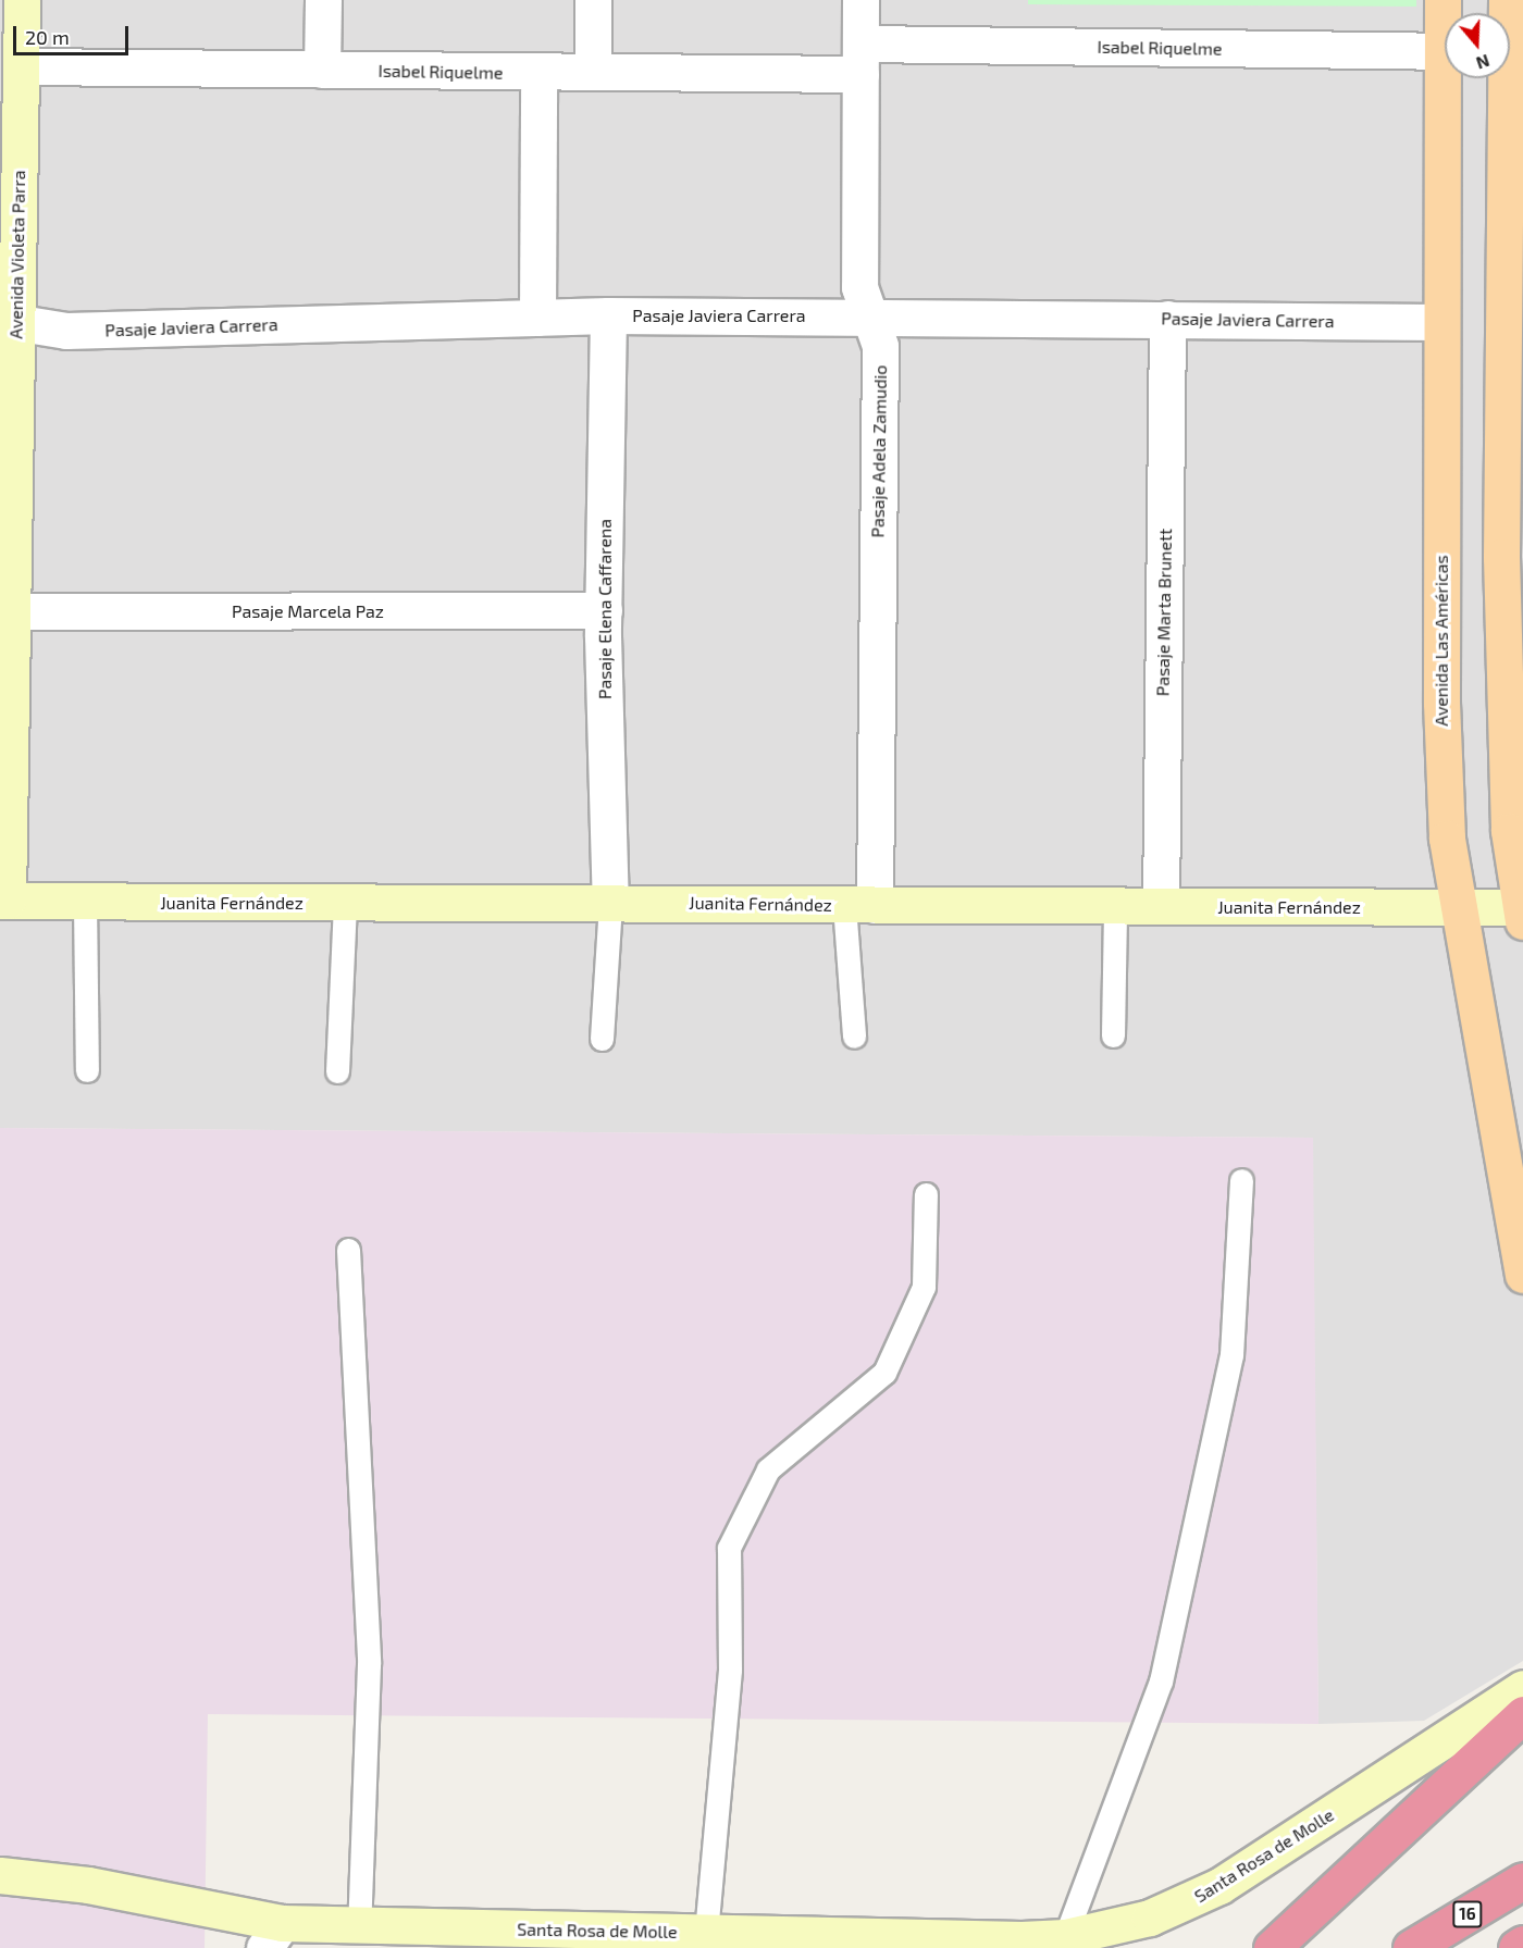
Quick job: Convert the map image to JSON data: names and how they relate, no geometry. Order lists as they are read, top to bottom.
{
  "streets": {
    "highway": ["16"],
    "main road": ["Avenida Las Américas"],
    "street": [
      "Isabel Riquelme",
      "Avenida Violeta Parra",
      "Pasaje Javiera Carrera",
      "Pasaje Adela Zamudio",
      "Pasaje Elena Caffarena",
      "Pasaje Marcela Paz",
      "Pasaje Marta Brunett",
      "Juanita Fernández",
      "Santa Rosa de Molle"
    ]
  },
  "crossings": [
    ["Isabel Riquelme", "Avenida Violeta Parra"],
    ["Isabel Riquelme", "Pasaje Adela Zamudio"],
    ["Avenida Violeta Parra", "Pasaje Javiera Carrera"],
    ["Avenida Violeta Parra", "Pasaje Marcela Paz"],
    ["Avenida Violeta Parra", "Juanita Fernández"],
    ["Pasaje Javiera Carrera", "Pasaje Adela Zamudio"],
    ["Pasaje Javiera Carrera", "Pasaje Elena Caffarena"],
    ["Pasaje Javiera Carrera", "Pasaje Marta Brunett"],
    ["Pasaje Javiera Carrera", "Avenida Las Américas"],
    ["Pasaje Adela Zamudio", "Juanita Fernández"],
    ["Pasaje Elena Caffarena", "Pasaje Marcela Paz"],
    ["Pasaje Elena Caffarena", "Juanita Fernández"],
    ["Pasaje Marta Brunett", "Juanita Fernández"],
    ["Avenida Las Américas", "Juanita Fernández"]
  ],
  "scale_bar": "20 m",
  "north": "bottom"
}
